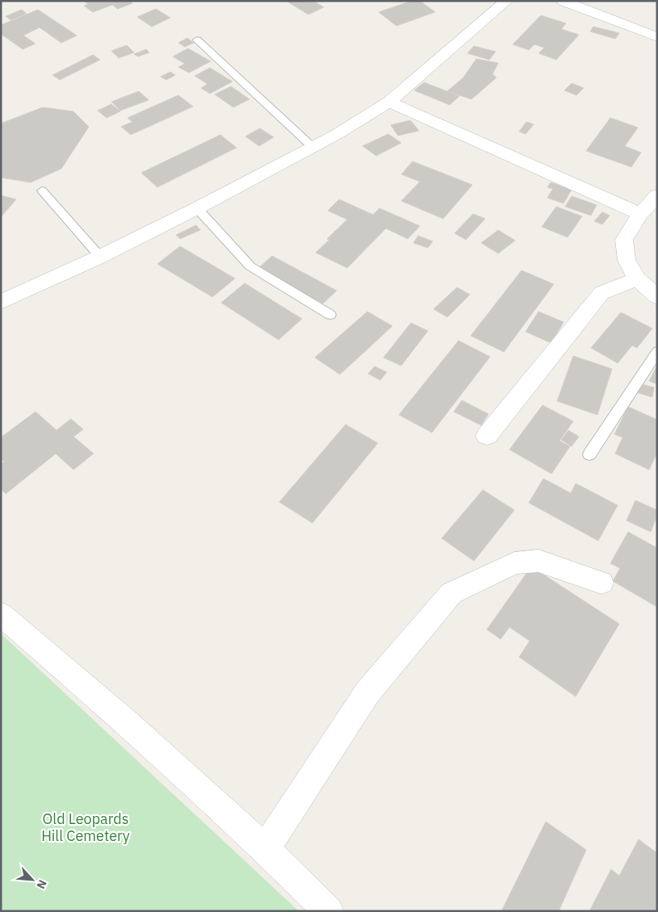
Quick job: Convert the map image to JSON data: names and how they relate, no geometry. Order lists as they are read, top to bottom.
{
  "parks": ["Old Leopards Hill Cemetery"],
  "north": "bottom right"
}
